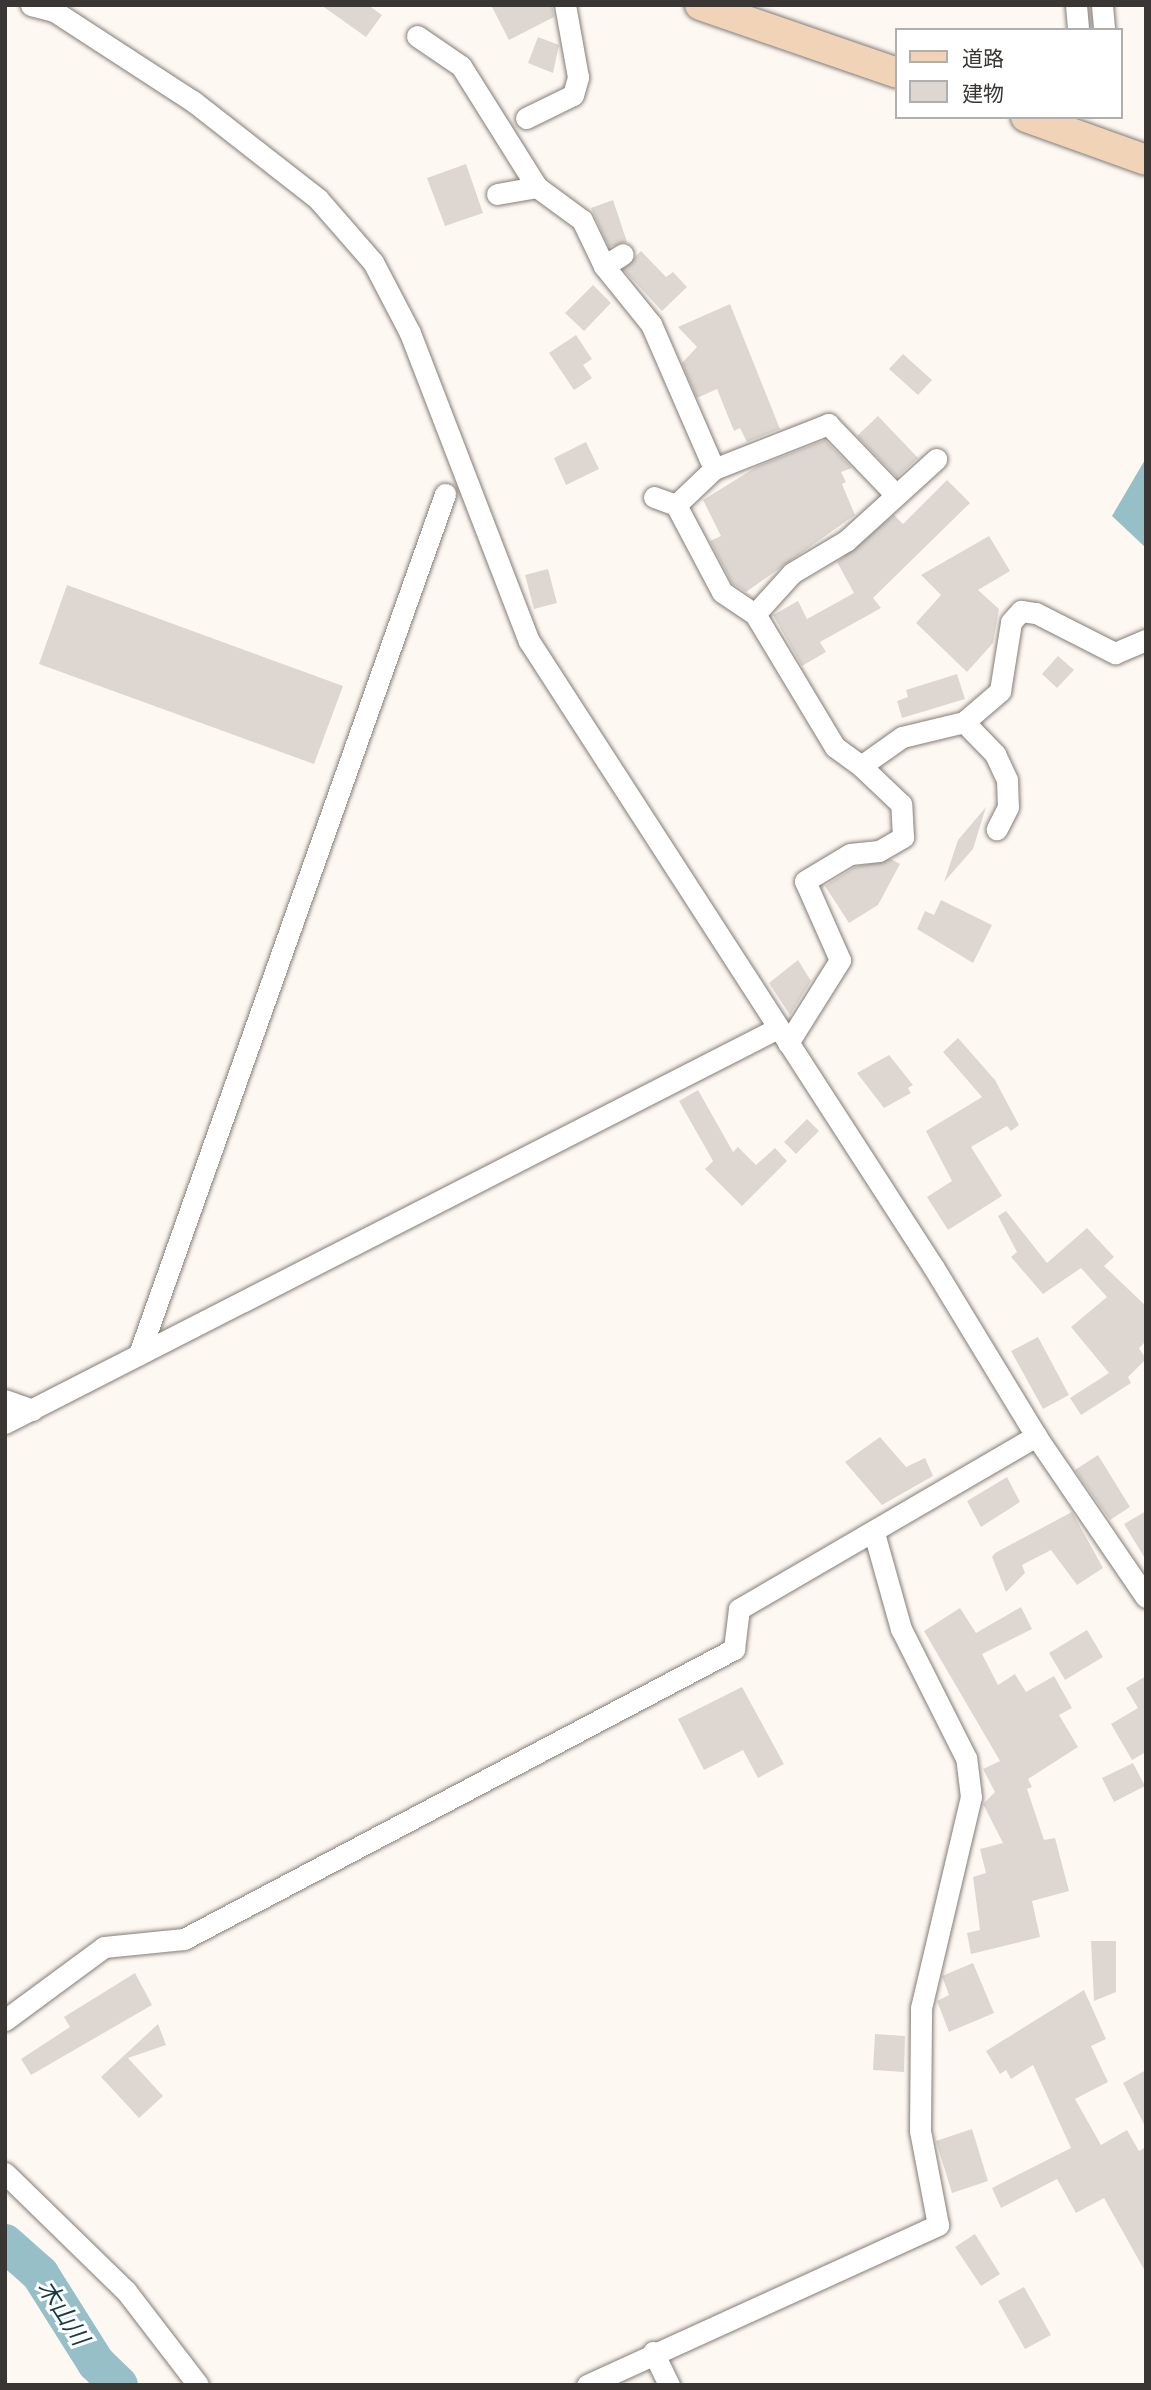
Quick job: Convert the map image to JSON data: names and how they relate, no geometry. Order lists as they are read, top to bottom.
{
  "water": ["木山川"],
  "legend": ["道路", "建物"]
}
